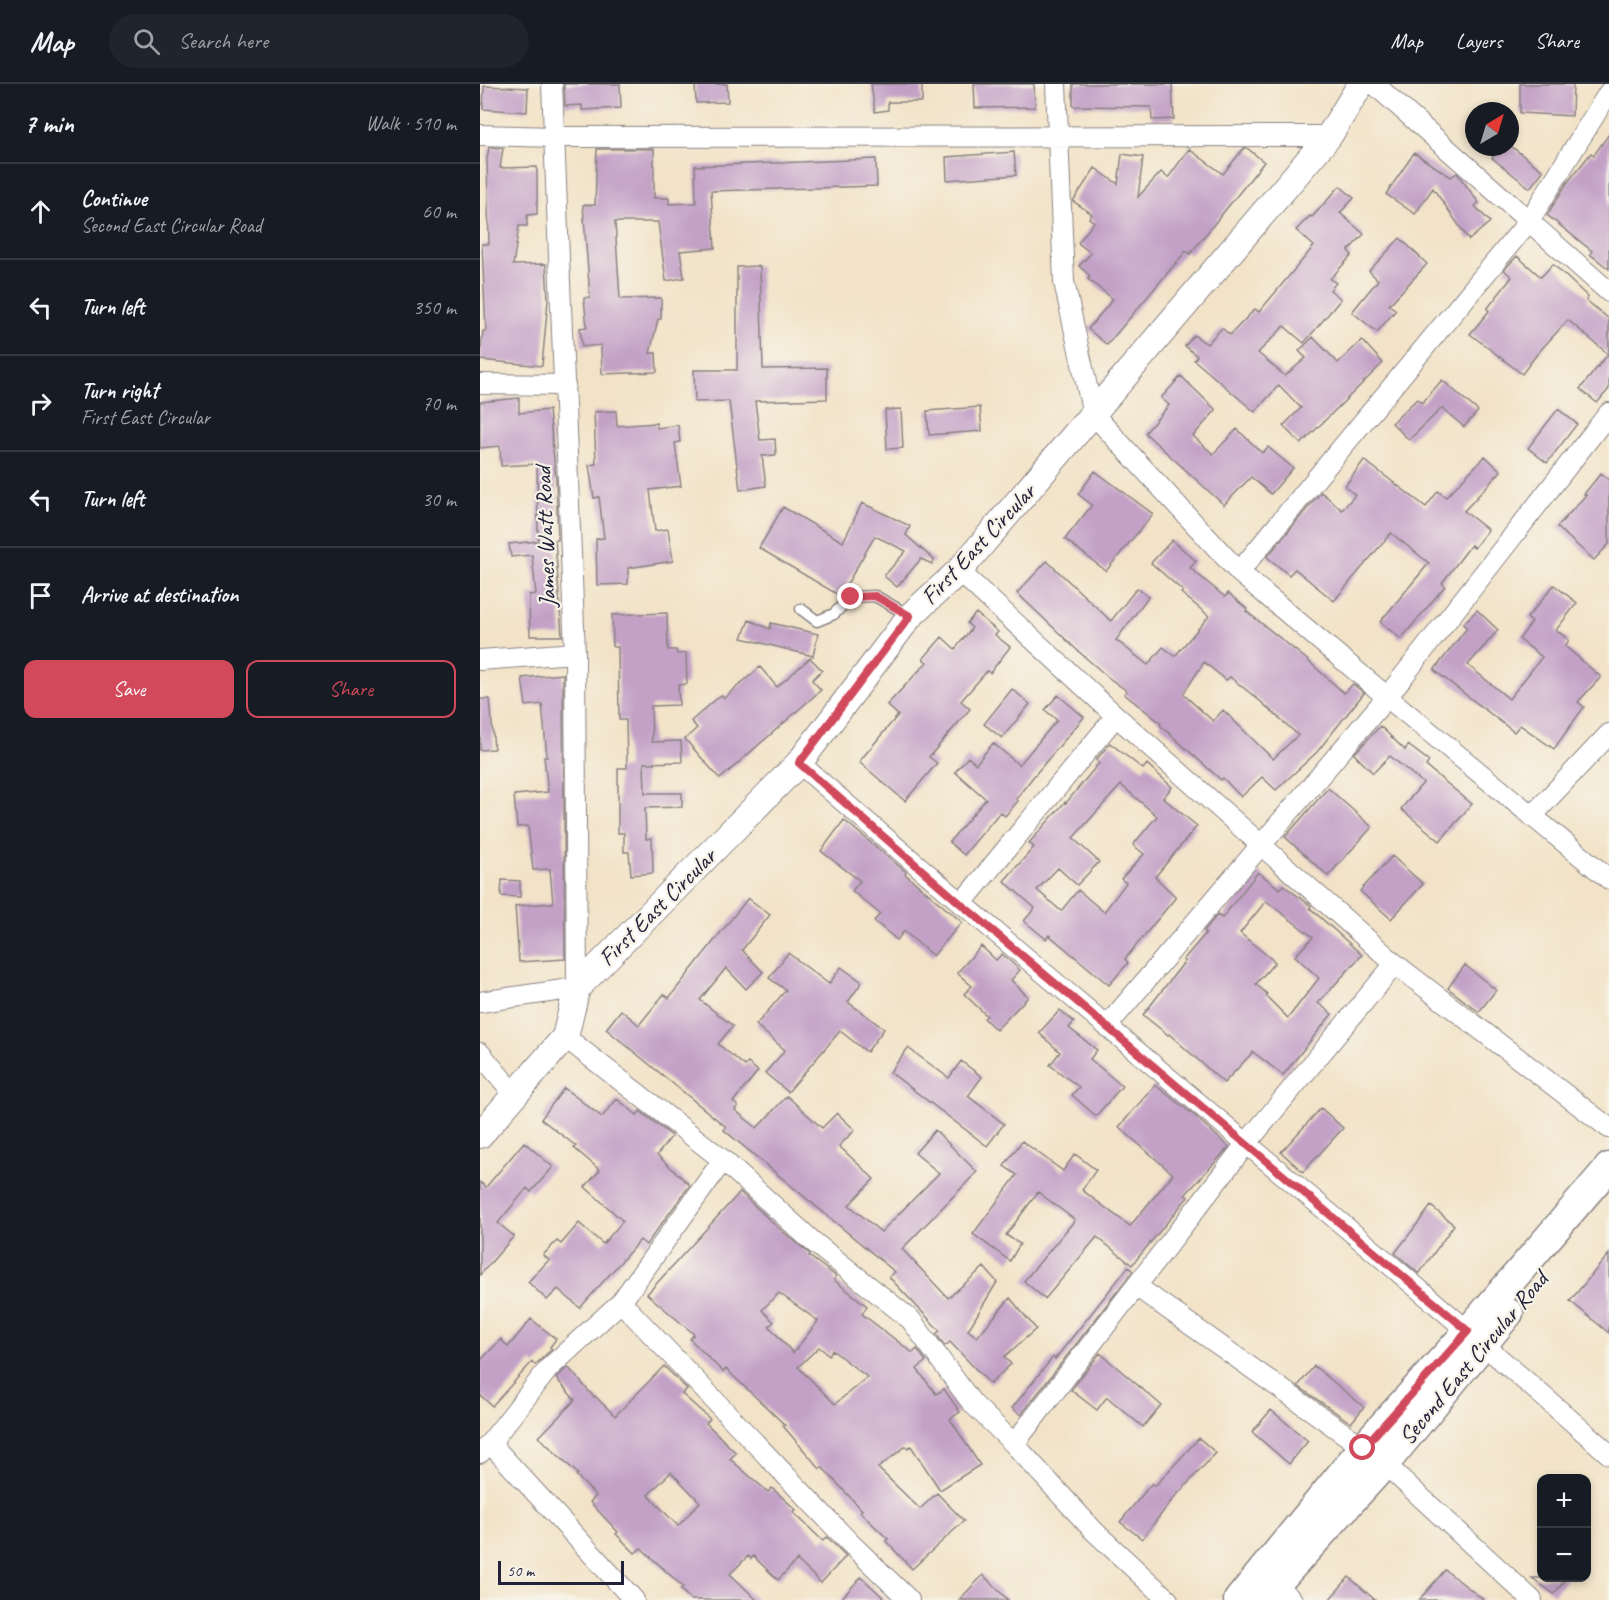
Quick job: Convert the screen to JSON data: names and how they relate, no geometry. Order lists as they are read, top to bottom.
{
  "streets": {
    "main road": ["Second East Circular Road"],
    "street": ["James Watt Road", "First East Circular"]
  },
  "crossings": [
    ["James Watt Road", "First East Circular"]
  ],
  "scale_bar": "50 m",
  "north": "top right",
  "page": {
    "header": "Map",
    "search": "Search here",
    "nav": ["Map", "Layers", "Share"],
    "heading": ["7 min", "Walk · 510 m"],
    "list": [
      ["Continue", "Second East Circular Road", "60 m"],
      ["Turn left", "350 m"],
      ["Turn right", "First East Circular", "70 m"],
      ["Turn left", "30 m"],
      "Arrive at destination"
    ],
    "buttons": ["Save", "Share"],
    "map_buttons": ["+", "−"],
    "scale": "50 m"
  }
}
